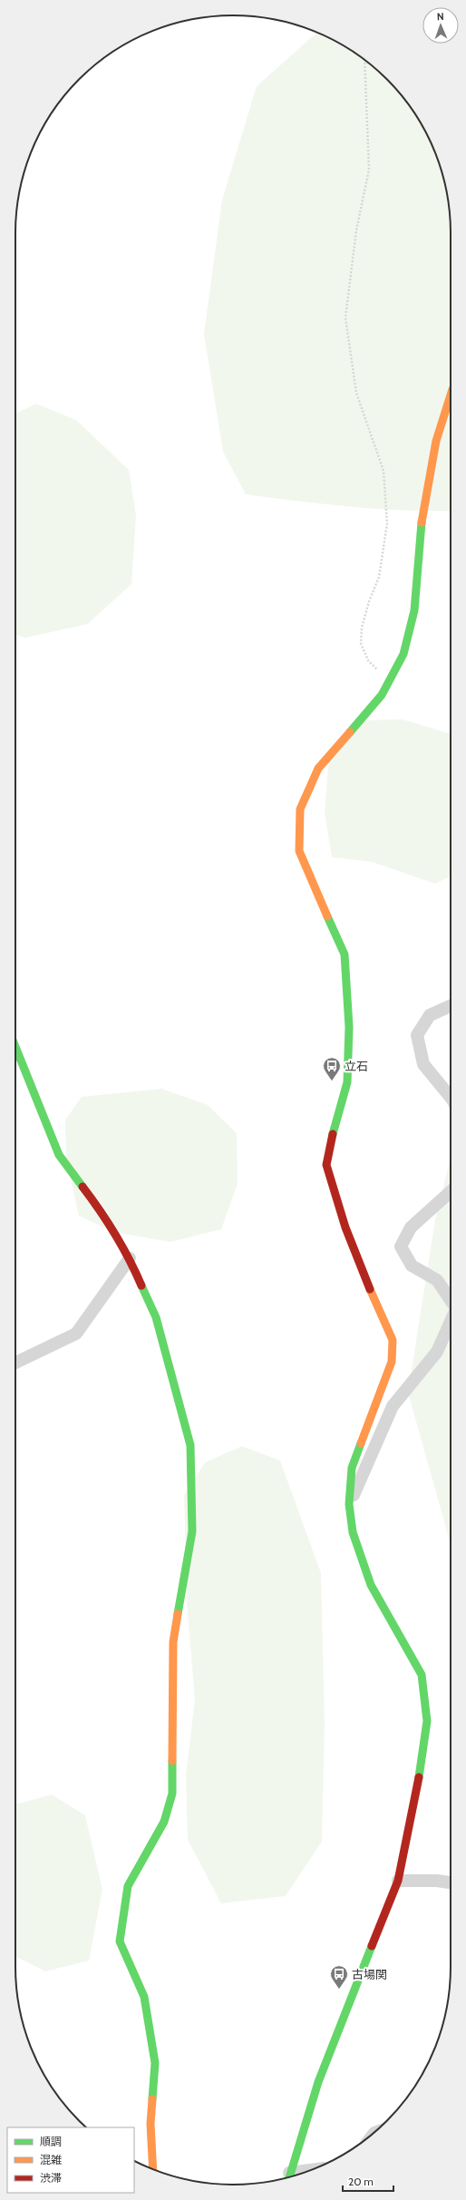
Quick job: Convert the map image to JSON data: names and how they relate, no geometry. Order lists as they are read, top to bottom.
{
  "places": {
    "bus stop": ["立石", "古場関"]
  },
  "legend": ["順調", "混雑", "渋滞"],
  "scale_bar": "20 m",
  "north": "top"
}
